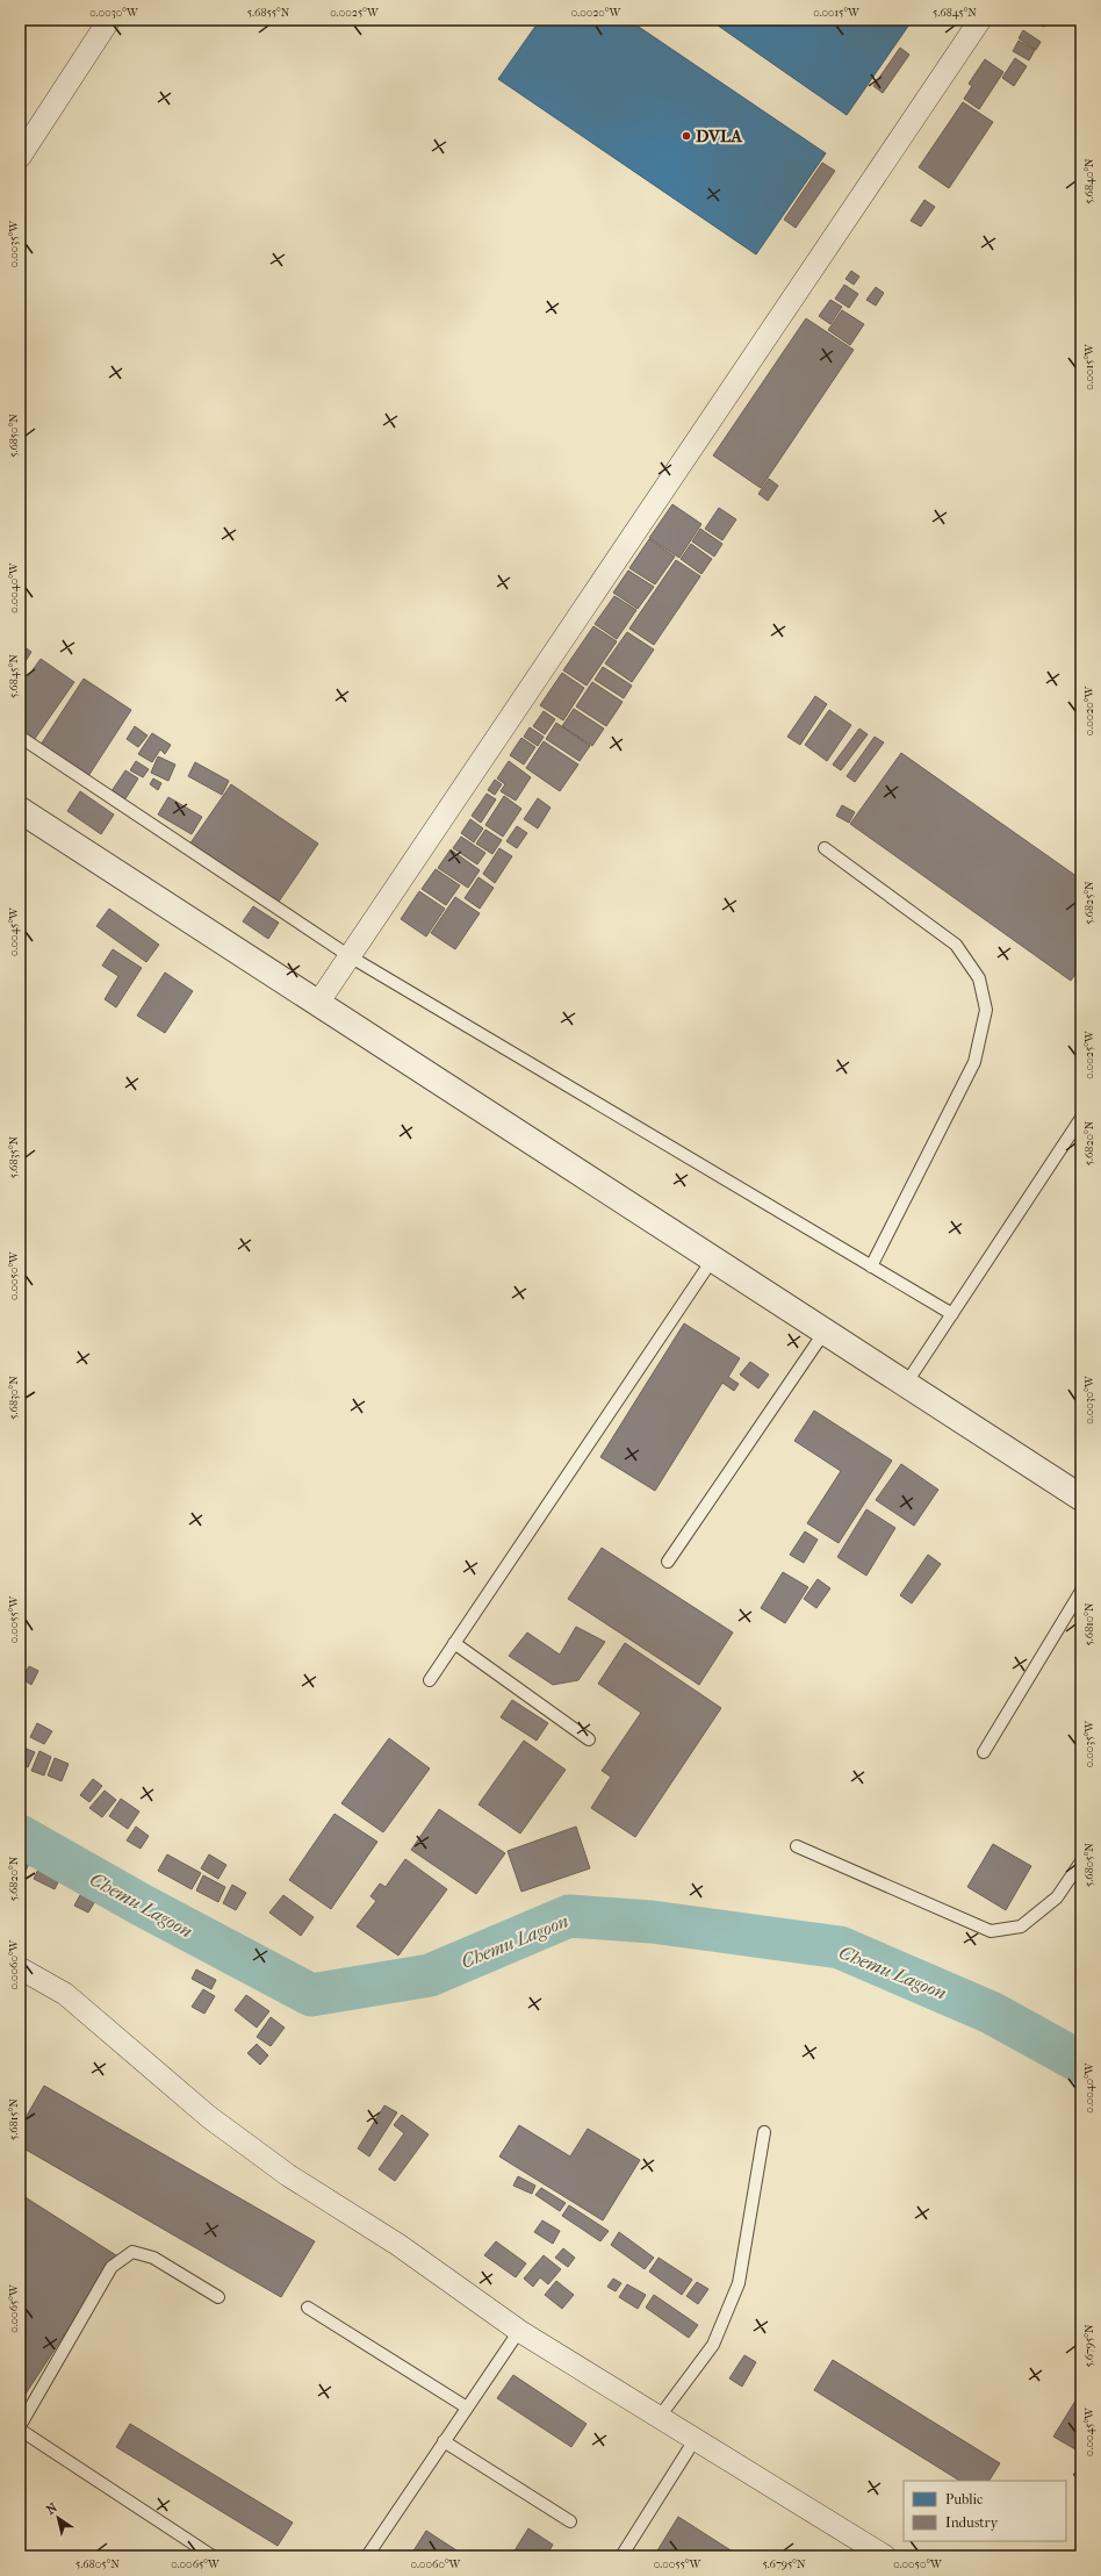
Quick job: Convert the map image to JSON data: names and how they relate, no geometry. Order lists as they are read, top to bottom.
{
  "water": ["Chemu Lagoon"],
  "places": ["DVLA"],
  "legend": ["Public", "Industry"],
  "north": "top left",
  "coordinates": [
    "0.0030°W",
    "5.6855°N",
    "0.0025°W",
    "0.0020°W",
    "0.0015°W",
    "5.6845°N",
    "5.6840°N",
    "0.0035°W",
    "5.6850°N",
    "0.0040°W",
    "5.6825°N",
    "0.0045°W",
    "5.6820°N",
    "5.6835°N",
    "0.0050°W",
    "5.6830°N",
    "0.0055°W",
    "5.6810°N",
    "5.6805°N",
    "0.0060°W",
    "5.6815°N",
    "0.0065°W",
    "5.6795°N"
  ]
}
